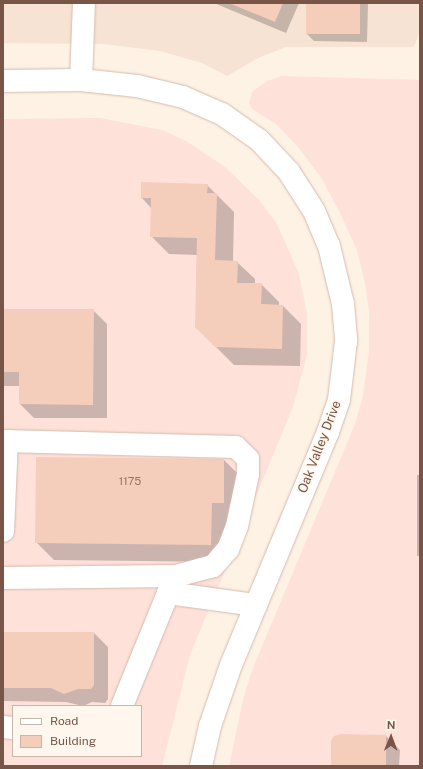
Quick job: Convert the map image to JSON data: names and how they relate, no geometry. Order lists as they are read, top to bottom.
{
  "streets": {
    "street": ["Oak Valley Drive"]
  },
  "house_numbers": ["1175"],
  "legend": ["Road", "Building"],
  "north": "top"
}
